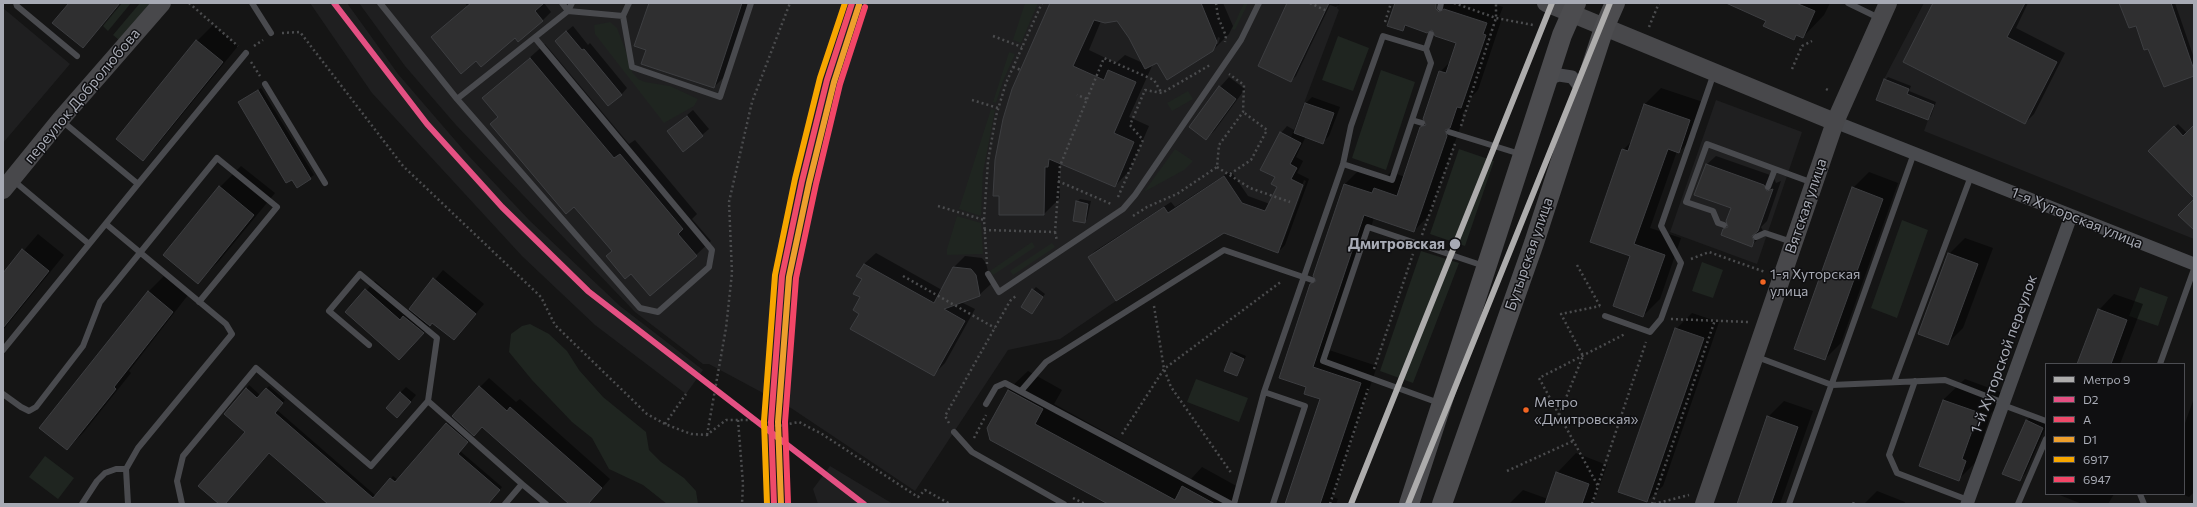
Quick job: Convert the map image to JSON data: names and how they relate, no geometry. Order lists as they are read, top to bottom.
{
  "streets": {
    "main road": ["Бутырская улица"],
    "street": [
      "переулок Добролюбова",
      "Вятская улица",
      "1-я Хуторская улица",
      "1-й Хуторской переулок"
    ]
  },
  "crossings": [
    ["Вятская улица", "1-я Хуторская улица"],
    ["1-я Хуторская улица", "Бутырская улица"],
    ["1-я Хуторская улица", "1-й Хуторской переулок"]
  ],
  "places": ["Дмитровская", "1-я Хуторская улица", "Метро «Дмитровская»"],
  "lines": [
    "metro line 9",
    "transit line D2",
    "transit line A",
    "transit line 6917",
    "transit line D1",
    "transit line 6947"
  ],
  "legend": [
    "Метро 9",
    "D2",
    "A",
    "D1",
    "6917",
    "6947"
  ]
}
